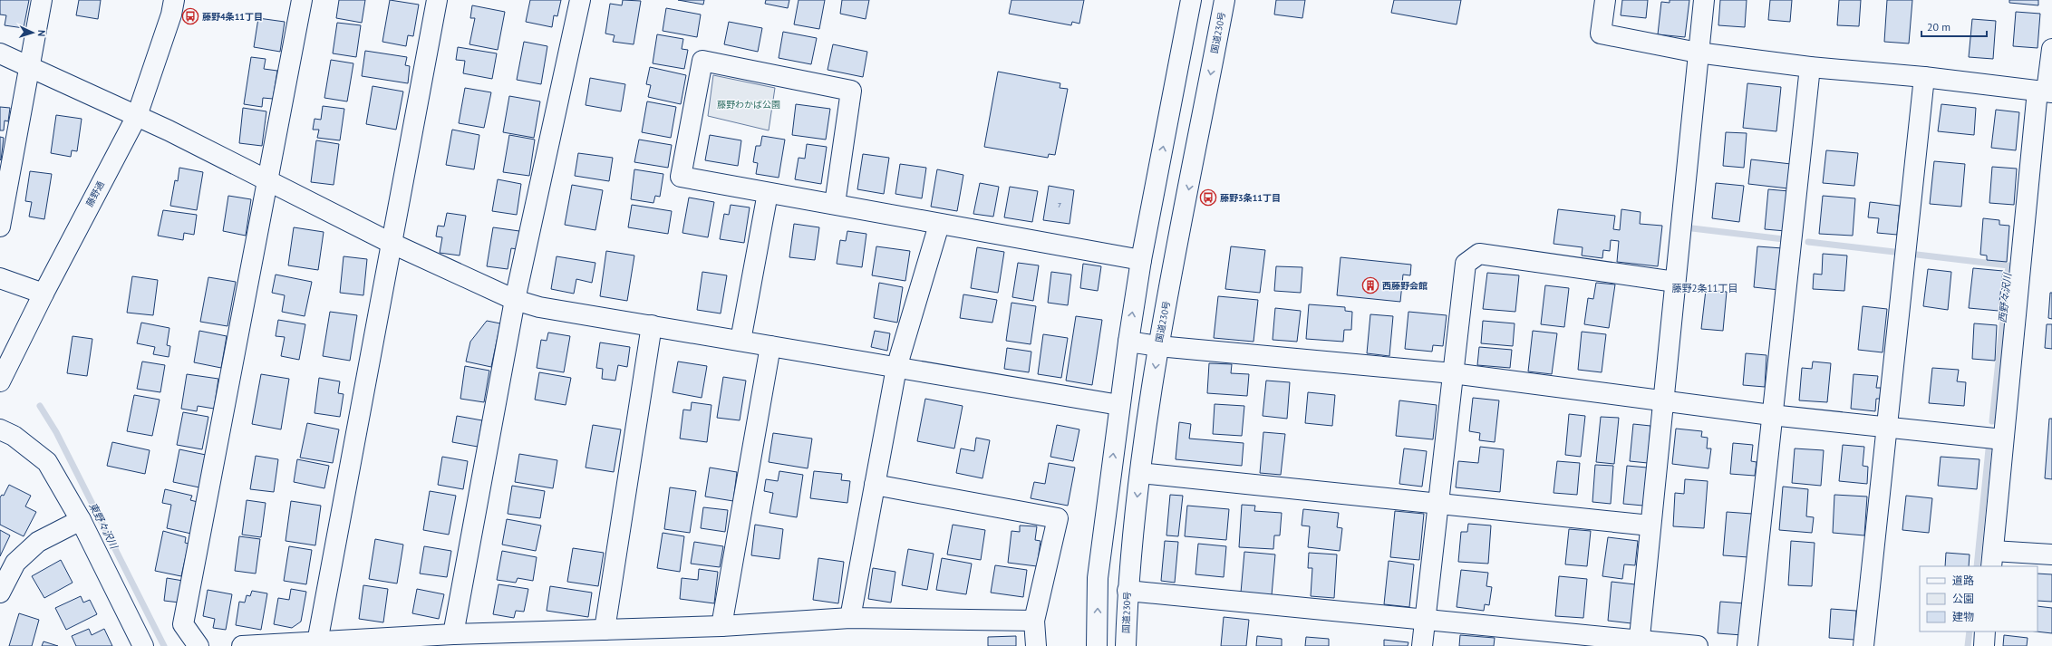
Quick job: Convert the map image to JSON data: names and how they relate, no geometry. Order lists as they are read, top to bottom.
{
  "streets": {
    "main road": ["国道230号", "藤野通"]
  },
  "districts": ["藤野2条11丁目"],
  "water": ["西野々沢川", "東野々沢川"],
  "parks": ["藤野わかば公園"],
  "places": {
    "bus stop": ["藤野4条11丁目", "藤野3条11丁目"],
    "building": ["西藤野会館"]
  },
  "house_numbers": ["7"],
  "legend": ["道路", "公園", "建物"],
  "scale_bar": "20 m",
  "north": "right"
}
